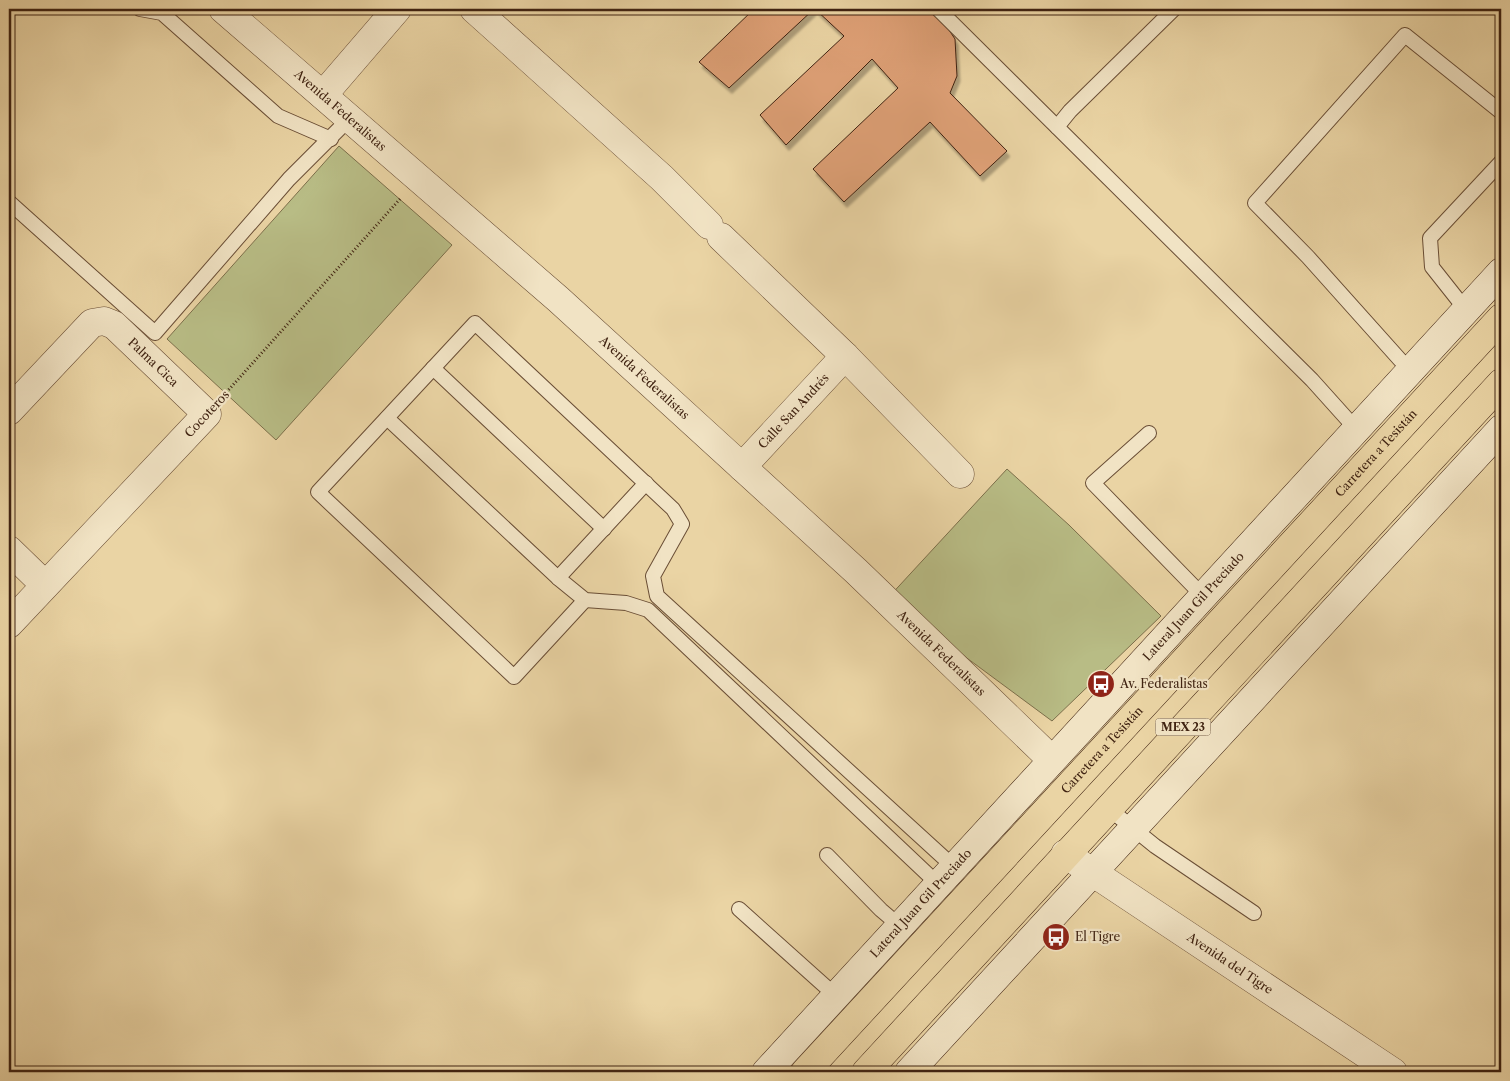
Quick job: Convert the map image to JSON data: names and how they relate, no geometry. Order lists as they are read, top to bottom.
{
  "streets": {
    "main road": ["Carretera a Tesistán", "MEX 23"],
    "street": [
      "Avenida Federalistas",
      "Palma Cica",
      "Calle San Andrés",
      "Cocoteros",
      "Lateral Juan Gil Preciado",
      "Avenida del Tigre"
    ]
  },
  "crossings": [
    ["Avenida Federalistas", "Calle San Andrés"],
    ["Avenida Federalistas", "Lateral Juan Gil Preciado"],
    ["Palma Cica", "Cocoteros"],
    ["MEX 23", "Avenida del Tigre"]
  ],
  "places": {
    "bus stop": ["Av. Federalistas", "El Tigre"]
  }
}
